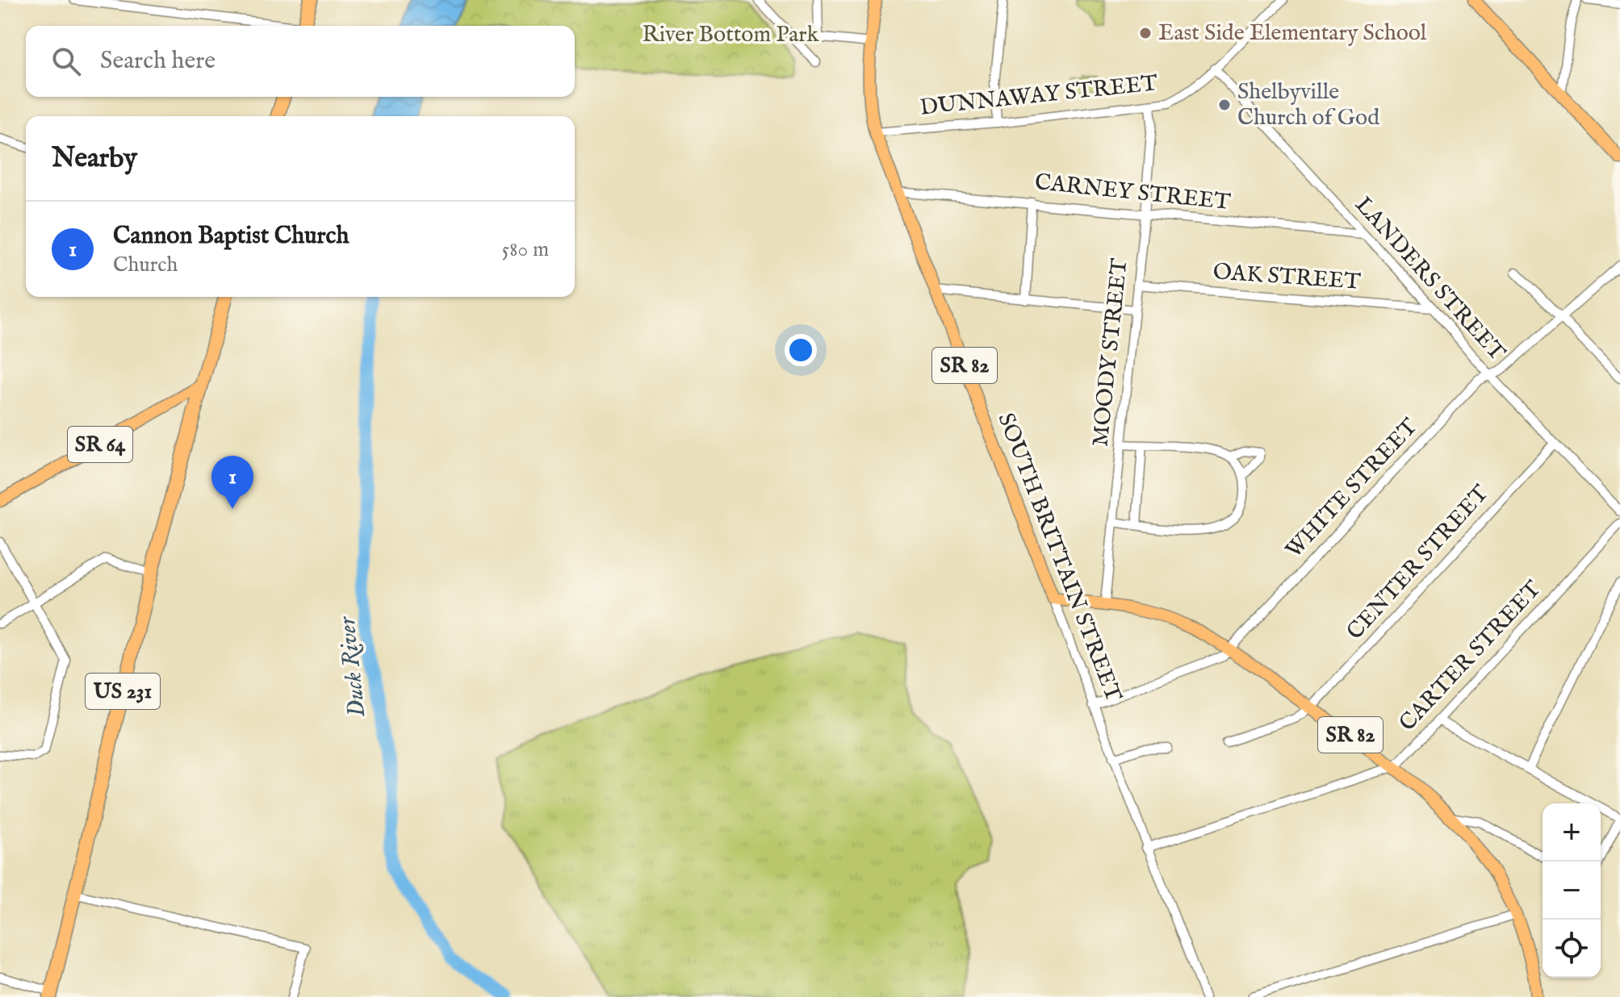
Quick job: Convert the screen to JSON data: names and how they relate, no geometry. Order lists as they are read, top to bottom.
{
  "streets": {
    "highway": ["US 231"],
    "main road": ["SR 82", "SR 64", "SOUTH BRITTAIN STREET"],
    "street": [
      "DUNNAWAY STREET",
      "CARNEY STREET",
      "OAK STREET",
      "LANDERS STREET",
      "MOODY STREET",
      "WHITE STREET",
      "CENTER STREET",
      "CARTER STREET"
    ]
  },
  "crossings": [
    ["DUNNAWAY STREET", "LANDERS STREET"],
    ["DUNNAWAY STREET", "MOODY STREET"],
    ["DUNNAWAY STREET", "SR 82"],
    ["DUNNAWAY STREET", "SOUTH BRITTAIN STREET"],
    ["CARNEY STREET", "LANDERS STREET"],
    ["CARNEY STREET", "MOODY STREET"],
    ["CARNEY STREET", "SOUTH BRITTAIN STREET"],
    ["OAK STREET", "LANDERS STREET"],
    ["OAK STREET", "MOODY STREET"],
    ["LANDERS STREET", "WHITE STREET"],
    ["LANDERS STREET", "CENTER STREET"],
    ["MOODY STREET", "SR 82"],
    ["SR 82", "WHITE STREET"],
    ["SR 82", "SOUTH BRITTAIN STREET"],
    ["SR 82", "CENTER STREET"],
    ["SR 82", "CARTER STREET"],
    ["SR 64", "US 231"],
    ["WHITE STREET", "SOUTH BRITTAIN STREET"],
    ["SOUTH BRITTAIN STREET", "CARTER STREET"]
  ],
  "water": ["Duck River"],
  "parks": ["River Bottom Park"],
  "places": ["East Side Elementary School", "Shelbyville Church of God"],
  "page": {
    "search": "Search here",
    "heading": "Nearby",
    "list": [
      {
        "mark": "1",
        "name": "Cannon Baptist Church",
        "note": "Church",
        "value": "580 m"
      }
    ],
    "pins": "1",
    "map_buttons": ["+", "−"]
  }
}
